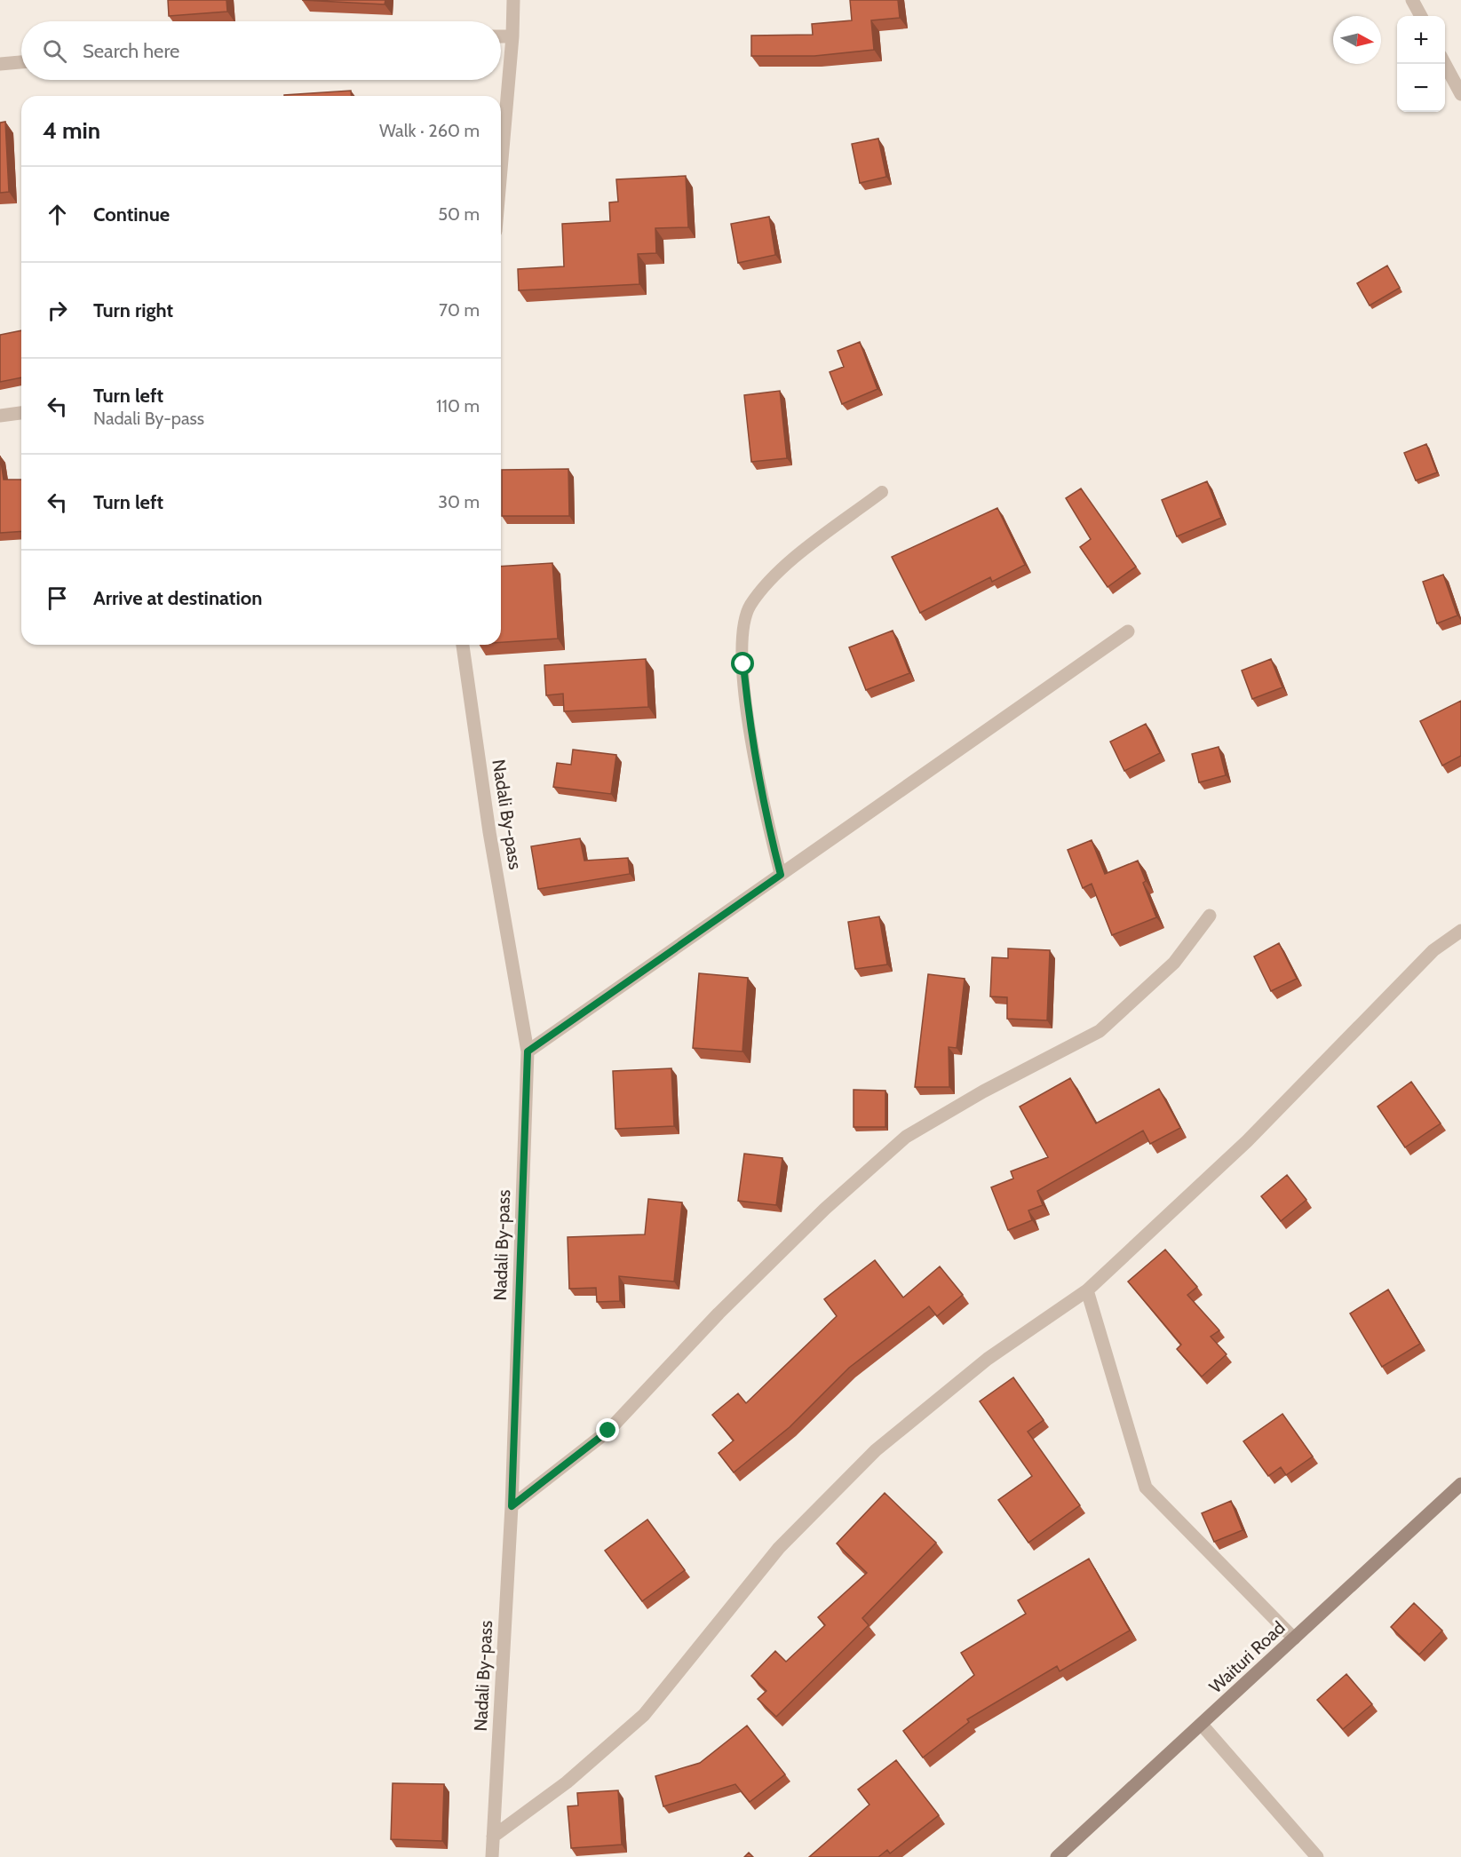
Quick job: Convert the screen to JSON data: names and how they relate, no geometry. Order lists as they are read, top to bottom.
{
  "streets": {
    "main road": ["Waituri Road"],
    "street": ["Nadali By-pass"]
  },
  "north": "right",
  "page": {
    "map_buttons": ["+", "−"],
    "search": "Search here",
    "heading": ["4 min", "Walk · 260 m"],
    "list": [
      ["Continue", "50 m"],
      ["Turn right", "70 m"],
      ["Turn left", "Nadali By-pass", "110 m"],
      ["Turn left", "30 m"],
      "Arrive at destination"
    ]
  }
}
